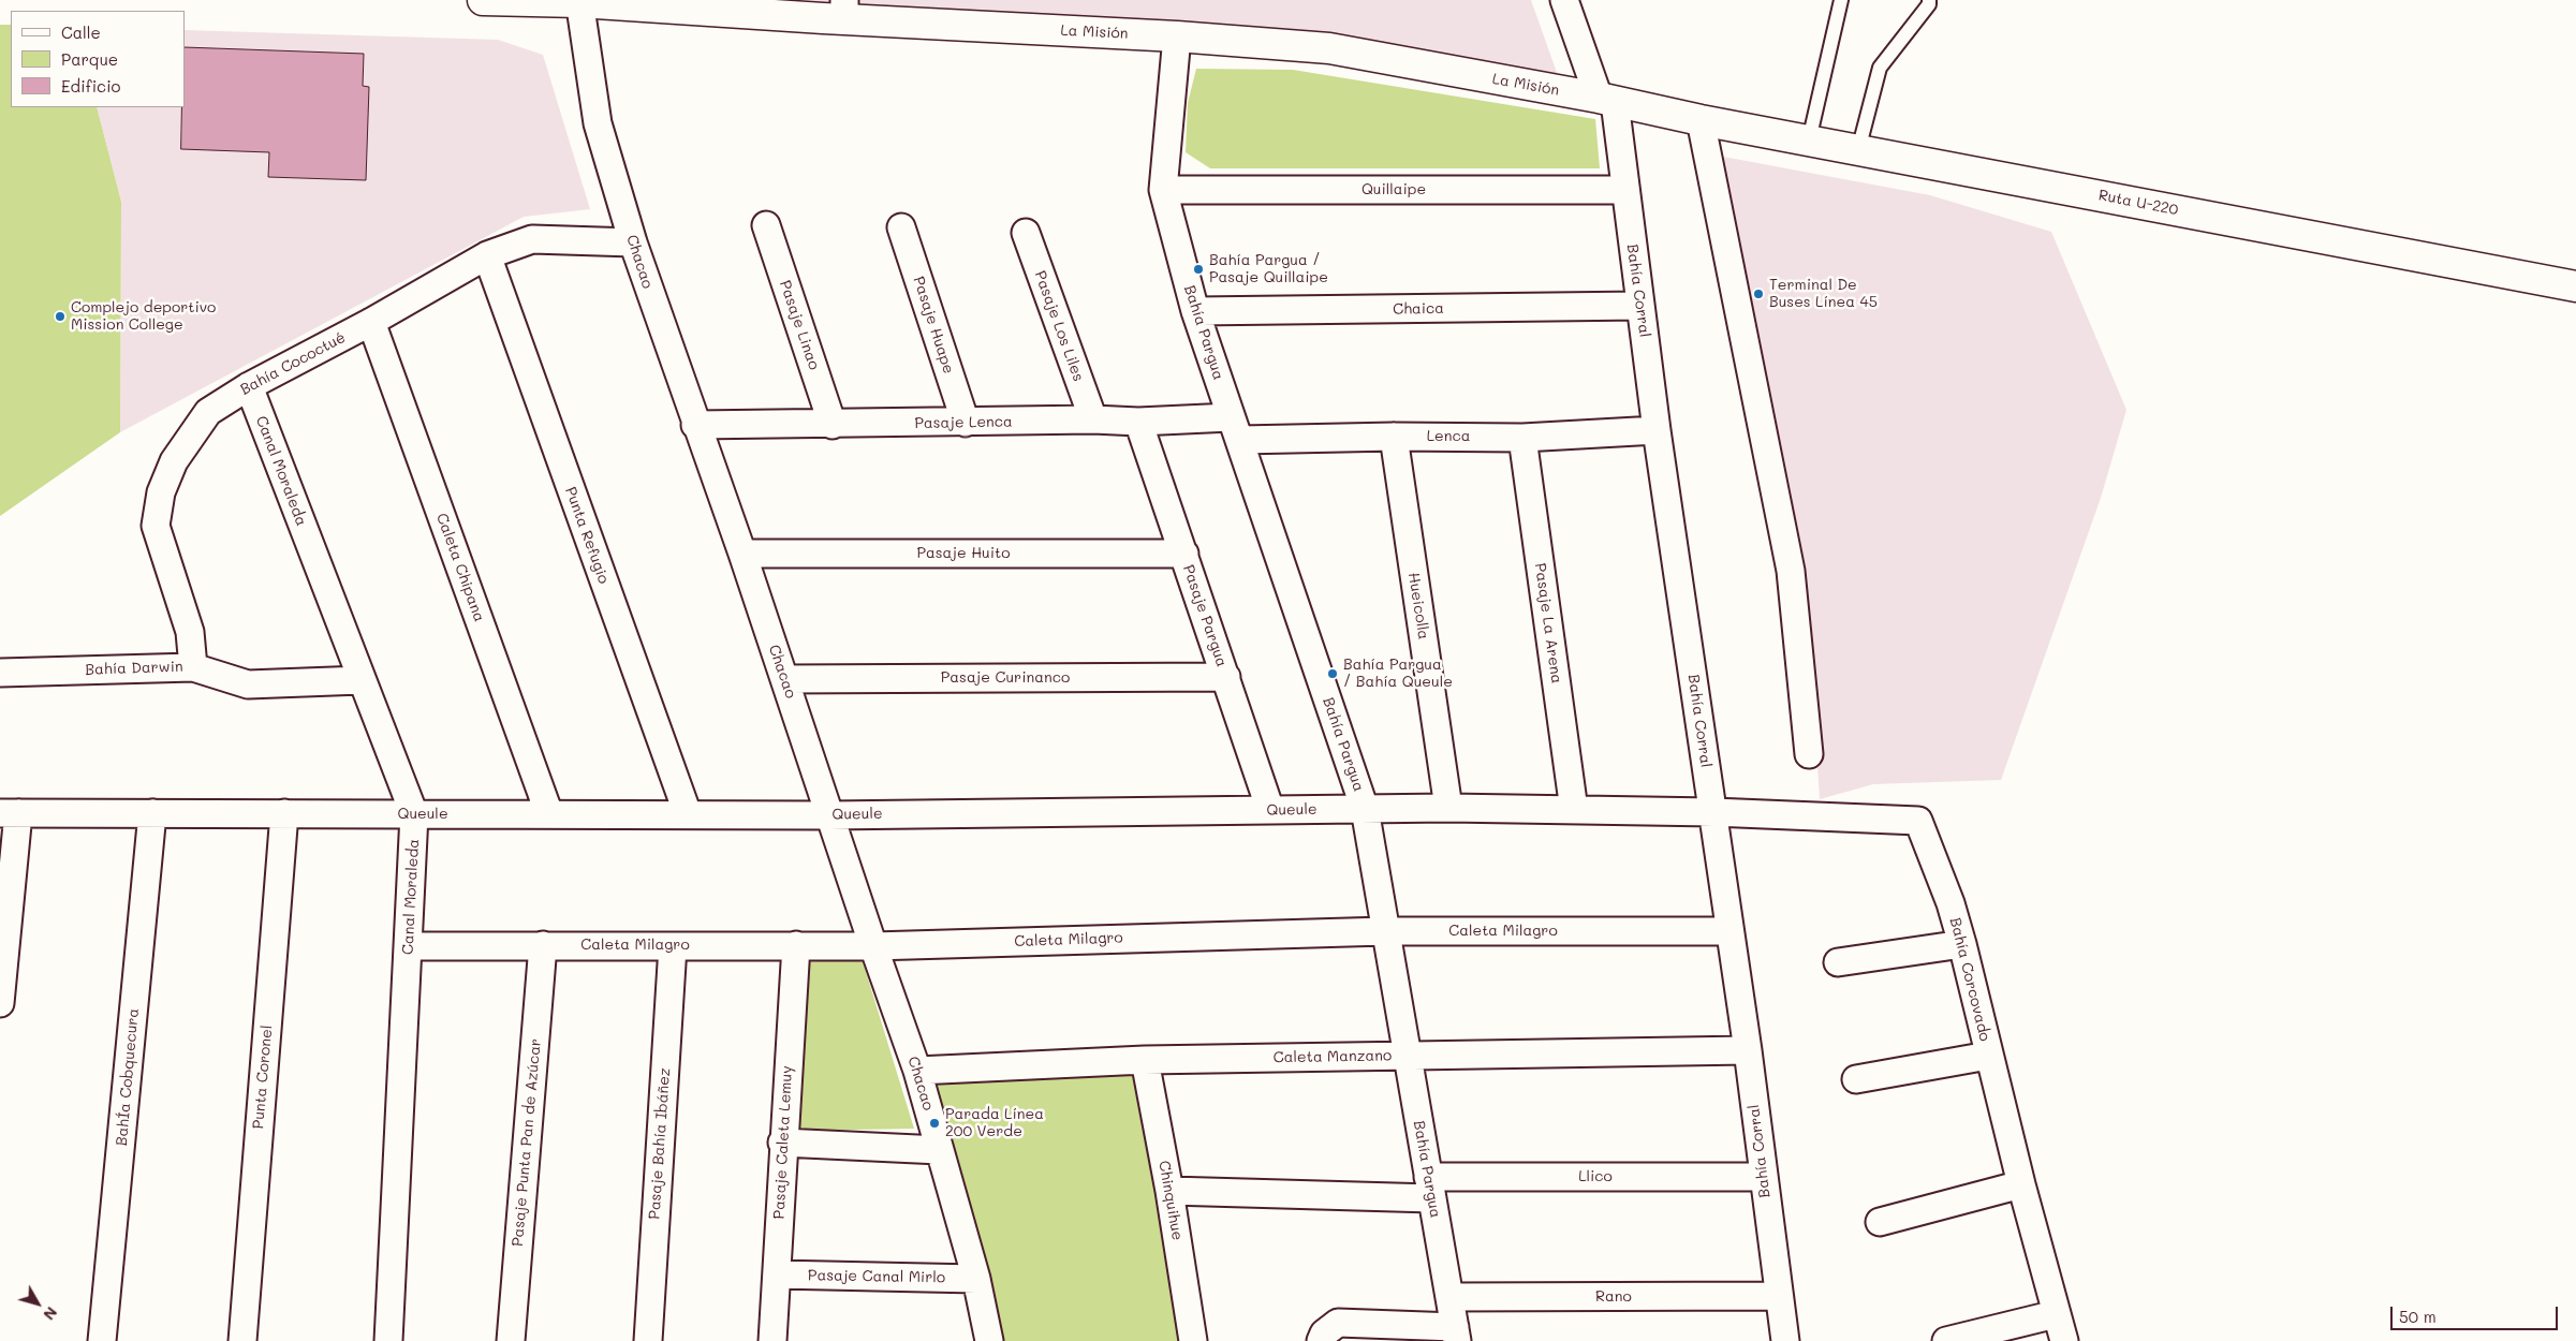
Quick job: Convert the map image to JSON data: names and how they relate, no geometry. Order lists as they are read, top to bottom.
{
  "streets": {
    "street": [
      "La Misión",
      "Quillaipe",
      "Ruta U-220",
      "Chacao",
      "Bahía Corral",
      "Chaica",
      "Pasaje Linao",
      "Pasaje Huape",
      "Pasaje Los Liles",
      "Bahía Pargua",
      "Bahía Cococtué",
      "Pasaje Lenca",
      "Lenca",
      "Canal Moraleda",
      "Punta Refugio",
      "Pasaje Huito",
      "Caleta Chipana",
      "Hueicolla",
      "Pasaje Pargua",
      "Pasaje La Arena",
      "Bahía Darwin",
      "Pasaje Curinanco",
      "Queule",
      "Caleta Milagro",
      "Bahía Corcovado",
      "Caleta Manzano",
      "BahÍa Cobquecura",
      "Punta Coronel",
      "Pasaje Punta Pan de Azúcar",
      "Pasaje Caleta Lemuy",
      "Pasaje Bahía Ibáñez",
      "Llico",
      "Chinquihue",
      "Pasaje Canal Mirlo",
      "Rano"
    ]
  },
  "crossings": [
    ["La Misión", "Ruta U-220"],
    ["La Misión", "Chacao"],
    ["La Misión", "Bahía Corral"],
    ["La Misión", "Bahía Pargua"],
    ["Quillaipe", "Bahía Corral"],
    ["Quillaipe", "Bahía Pargua"],
    ["Chacao", "Bahía Cococtué"],
    ["Chacao", "Pasaje Lenca"],
    ["Chacao", "Pasaje Huito"],
    ["Chacao", "Pasaje Curinanco"],
    ["Chacao", "Queule"],
    ["Chacao", "Caleta Milagro"],
    ["Chacao", "Caleta Manzano"],
    ["Chacao", "Pasaje Canal Mirlo"],
    ["Bahía Corral", "Chaica"],
    ["Bahía Corral", "Lenca"],
    ["Bahía Corral", "Queule"],
    ["Bahía Corral", "Caleta Milagro"],
    ["Bahía Corral", "Bahía Corcovado"],
    ["Bahía Corral", "Caleta Manzano"],
    ["Bahía Corral", "Llico"],
    ["Bahía Corral", "Rano"],
    ["Chaica", "Bahía Pargua"],
    ["Pasaje Linao", "Pasaje Lenca"],
    ["Pasaje Huape", "Pasaje Lenca"],
    ["Pasaje Los Liles", "Pasaje Lenca"],
    ["Bahía Pargua", "Pasaje Lenca"],
    ["Bahía Pargua", "Lenca"],
    ["Bahía Pargua", "Queule"],
    ["Bahía Pargua", "Caleta Milagro"],
    ["Bahía Pargua", "Caleta Manzano"],
    ["Bahía Pargua", "Llico"],
    ["Bahía Pargua", "Rano"],
    ["Bahía Cococtué", "Canal Moraleda"],
    ["Bahía Cococtué", "Punta Refugio"],
    ["Bahía Cococtué", "Caleta Chipana"],
    ["Bahía Cococtué", "Bahía Darwin"],
    ["Pasaje Lenca", "Lenca"],
    ["Pasaje Lenca", "Pasaje Pargua"],
    ["Lenca", "Hueicolla"],
    ["Lenca", "Pasaje La Arena"],
    ["Canal Moraleda", "Bahía Darwin"],
    ["Canal Moraleda", "Queule"],
    ["Canal Moraleda", "Caleta Milagro"],
    ["Punta Refugio", "Queule"],
    ["Pasaje Huito", "Pasaje Pargua"],
    ["Caleta Chipana", "Queule"],
    ["Hueicolla", "Queule"],
    ["Pasaje Pargua", "Pasaje Curinanco"],
    ["Pasaje Pargua", "Queule"],
    ["Pasaje La Arena", "Queule"],
    ["Queule", "Bahía Corcovado"],
    ["Queule", "BahÍa Cobquecura"],
    ["Queule", "Punta Coronel"],
    ["Caleta Milagro", "Pasaje Punta Pan de Azúcar"],
    ["Caleta Milagro", "Pasaje Caleta Lemuy"],
    ["Caleta Milagro", "Pasaje Bahía Ibáñez"],
    ["Caleta Manzano", "Chinquihue"],
    ["Pasaje Caleta Lemuy", "Pasaje Canal Mirlo"],
    ["Llico", "Chinquihue"]
  ],
  "places": [
    "Bahía Pargua / Pasaje Quillaipe",
    "Terminal De Buses Línea 45",
    "Complejo deportivo Mission College",
    "Bahía Pargua / Bahía Queule",
    "Parada Línea 200 Verde"
  ],
  "legend": ["Calle", "Parque", "Edificio"],
  "scale_bar": "50 m",
  "north": "bottom right"
}
